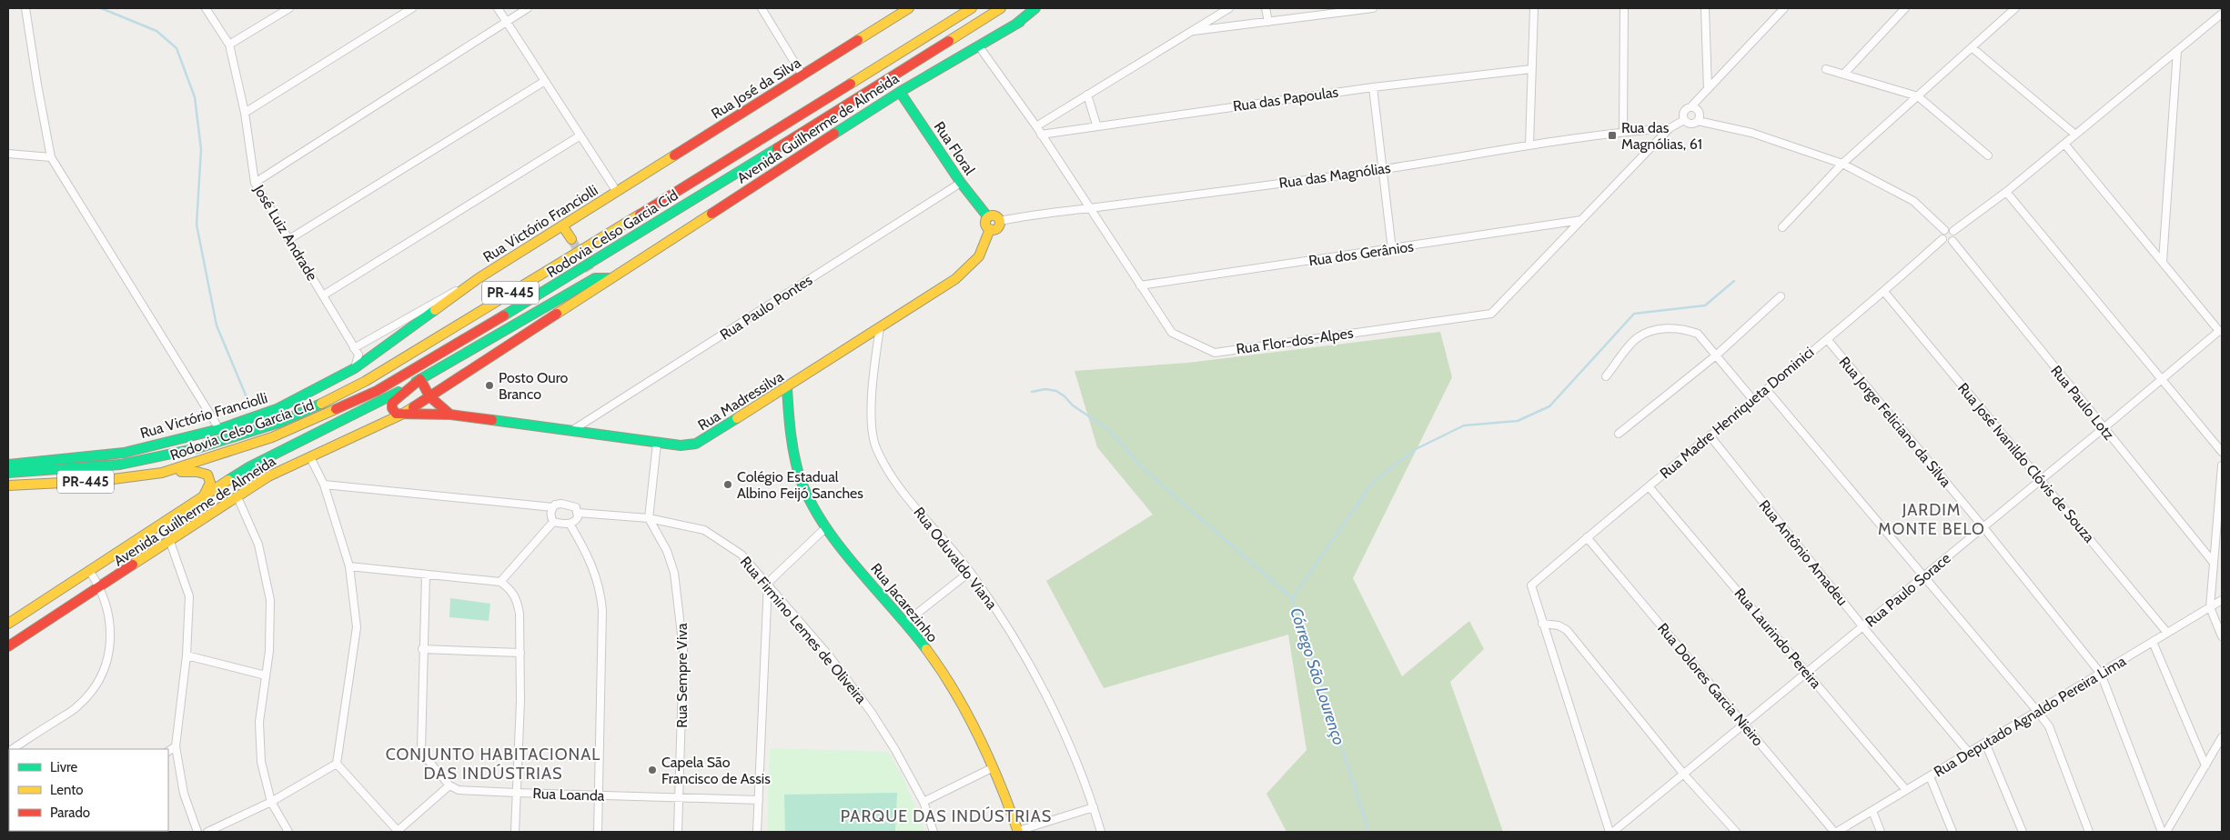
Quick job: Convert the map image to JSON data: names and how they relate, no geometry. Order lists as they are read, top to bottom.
{
  "streets": {
    "main road": [
      "Rua José da Silva",
      "Avenida Guilherme de Almeida",
      "Rua Floral",
      "Rua Victório Franciolli",
      "Rodovia Celso Garcia Cid",
      "PR-445",
      "Rua Madressilva",
      "Rua Jacarezinho"
    ],
    "street": [
      "Rua das Papoulas",
      "Rua das Magnólias",
      "José Luiz Andrade",
      "Rua dos Gerânios",
      "Rua Paulo Pontes",
      "Rua Flor-dos-Alpes",
      "Rua Paulo Lotz",
      "Rua Madre Henriqueta Dominici",
      "Rua Jorge Feliciano da Silva",
      "Rua José Ivanildo Clóvis de Souza",
      "Rua Antônio Amadeu",
      "Rua Oduvaldo Viana",
      "Rua Paulo Sorace",
      "Rua Firmino Lemes de Oliveira",
      "Rua Laurindo Pereira",
      "Rua Sempre Viva",
      "Rua Dolores Garcia Nieiro",
      "Rua Deputado Agnaldo Pereira Lima",
      "Rua Loanda"
    ]
  },
  "crossings": [
    ["Rua José da Silva", "Rua Victório Franciolli"],
    ["Rua das Papoulas", "Rua Flor-dos-Alpes"],
    ["Avenida Guilherme de Almeida", "Rua Floral"],
    ["Avenida Guilherme de Almeida", "Rodovia Celso Garcia Cid"],
    ["Avenida Guilherme de Almeida", "Rua Flor-dos-Alpes"],
    ["Avenida Guilherme de Almeida", "Rua Madressilva"],
    ["Rua Floral", "Rua das Magnólias"],
    ["Rua Floral", "Rua Paulo Pontes"],
    ["Rua Floral", "Rua Madressilva"],
    ["Rua das Magnólias", "Rua Flor-dos-Alpes"],
    ["Rua das Magnólias", "Rua Madressilva"],
    ["Rua Victório Franciolli", "José Luiz Andrade"],
    ["Rua dos Gerânios", "Rua Flor-dos-Alpes"],
    ["Rua Paulo Pontes", "Rua Madressilva"],
    ["Rua Madressilva", "Rua Oduvaldo Viana"],
    ["Rua Madressilva", "Rua Jacarezinho"],
    ["Rua Paulo Lotz", "Rua Madre Henriqueta Dominici"],
    ["Rua Paulo Lotz", "Rua Paulo Sorace"],
    ["Rua Madre Henriqueta Dominici", "Rua Jorge Feliciano da Silva"],
    ["Rua Madre Henriqueta Dominici", "Rua José Ivanildo Clóvis de Souza"],
    ["Rua Madre Henriqueta Dominici", "Rua Antônio Amadeu"],
    ["Rua Madre Henriqueta Dominici", "Rua Laurindo Pereira"],
    ["Rua Madre Henriqueta Dominici", "Rua Dolores Garcia Nieiro"],
    ["Rua Jorge Feliciano da Silva", "Rua Paulo Sorace"],
    ["Rua Jorge Feliciano da Silva", "Rua Deputado Agnaldo Pereira Lima"],
    ["Rua José Ivanildo Clóvis de Souza", "Rua Paulo Sorace"],
    ["Rua José Ivanildo Clóvis de Souza", "Rua Deputado Agnaldo Pereira Lima"],
    ["Rua Antônio Amadeu", "Rua Paulo Sorace"],
    ["Rua Antônio Amadeu", "Rua Deputado Agnaldo Pereira Lima"],
    ["Rua Paulo Sorace", "Rua Laurindo Pereira"],
    ["Rua Paulo Sorace", "Rua Dolores Garcia Nieiro"],
    ["Rua Firmino Lemes de Oliveira", "Rua Sempre Viva"],
    ["Rua Laurindo Pereira", "Rua Deputado Agnaldo Pereira Lima"],
    ["Rua Sempre Viva", "Rua Loanda"],
    ["Rua Dolores Garcia Nieiro", "Rua Deputado Agnaldo Pereira Lima"]
  ],
  "districts": ["JARDIM MONTE BELO", "CONJUNTO HABITACIONAL DAS INDÚSTRIAS", "PARQUE DAS INDÚSTRIAS"],
  "water": ["Córrego São Lourenço"],
  "places": {
    "transit": ["Rua das Magnólias, 61"],
    "other": ["Posto Ouro Branco", "Colégio Estadual Albino Feijó Sanches", "Capela São Francisco de Assis"]
  },
  "legend": ["Livre", "Lento", "Parado"]
}
